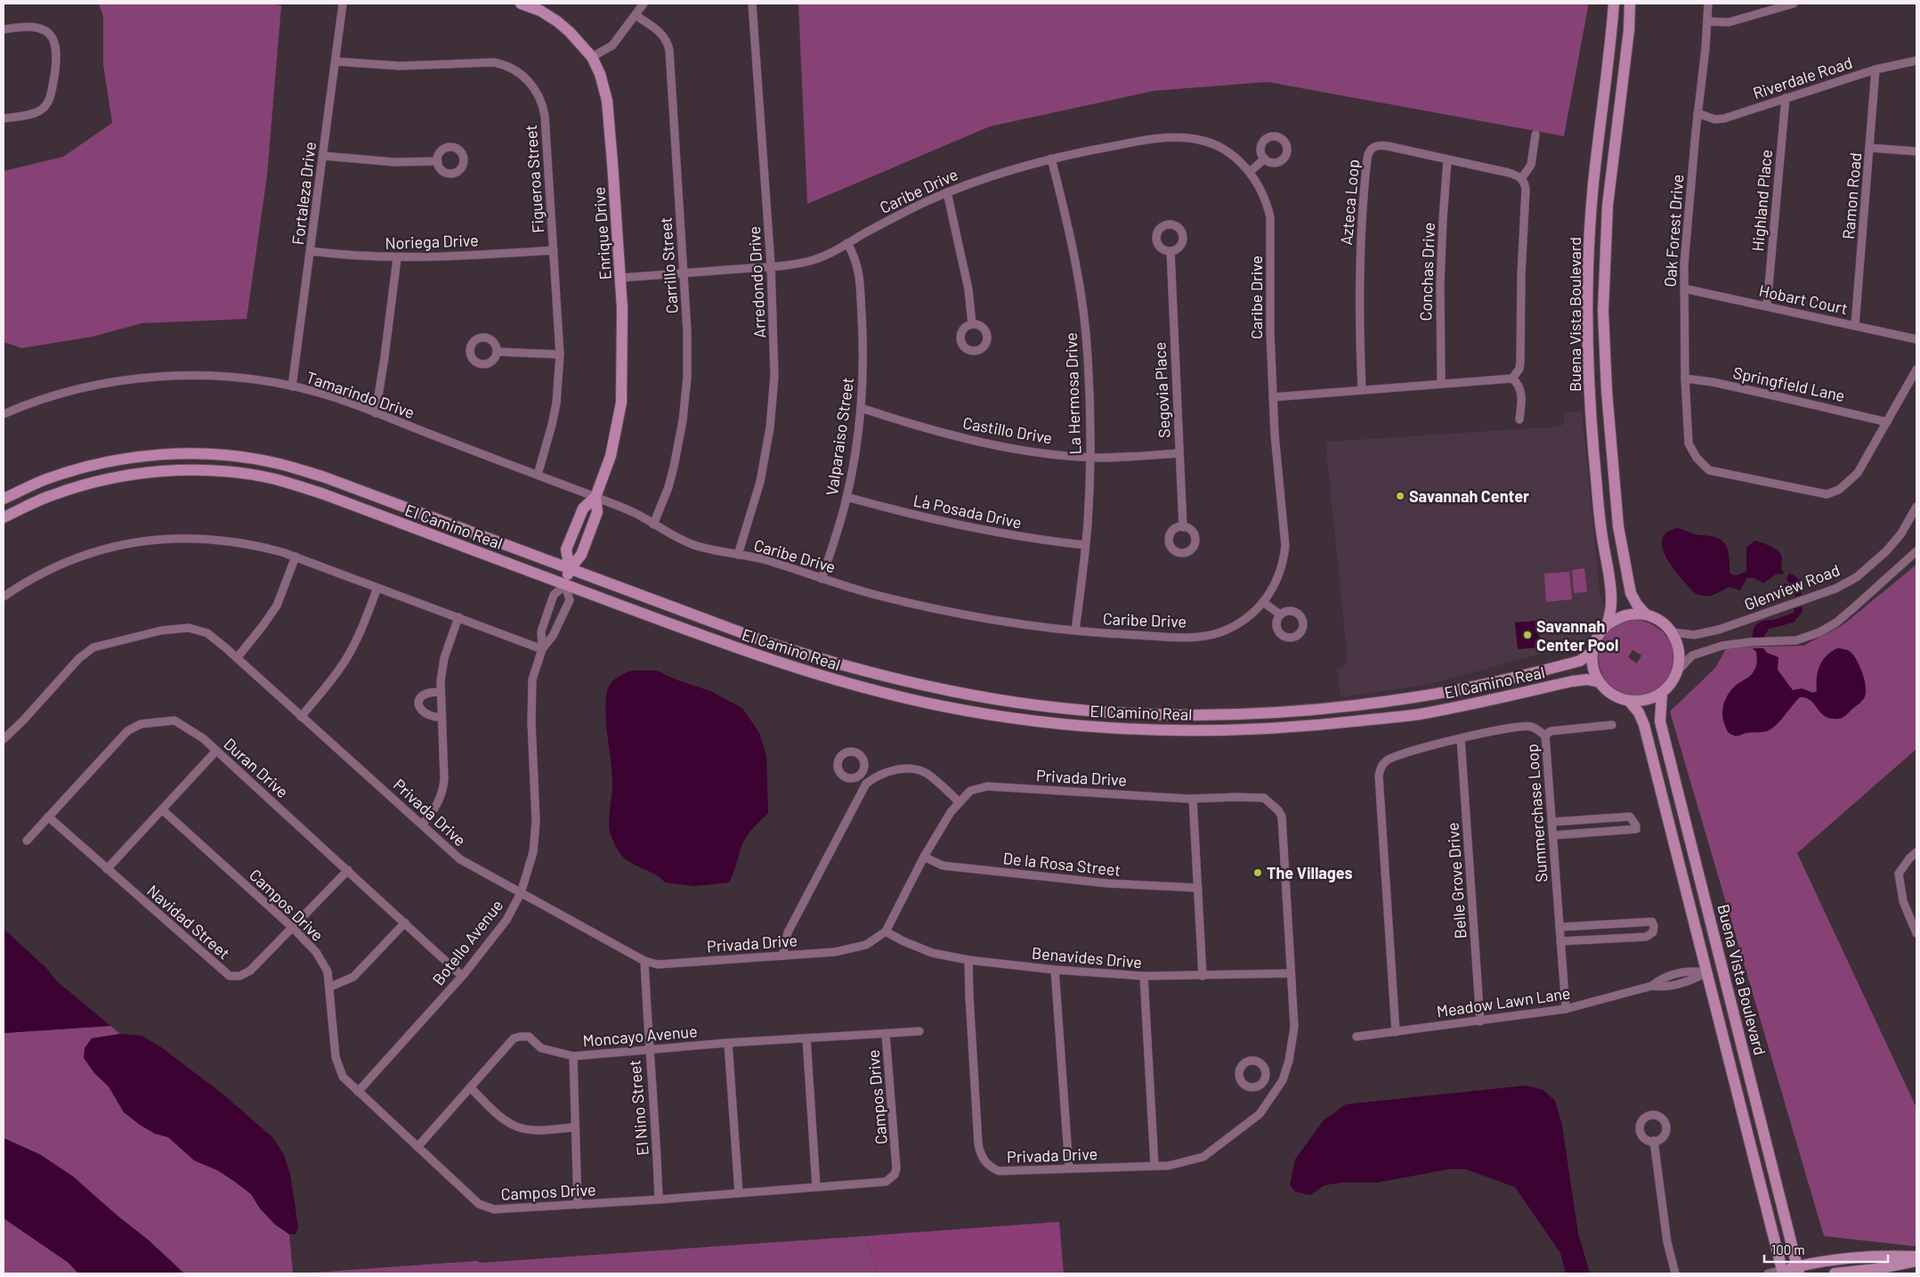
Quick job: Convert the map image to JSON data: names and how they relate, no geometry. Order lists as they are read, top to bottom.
{
  "streets": {
    "main road": ["Enrique Drive", "Buena Vista Boulevard", "El Camino Real"],
    "street": [
      "Riverdale Road",
      "Figueroa Street",
      "Caribe Drive",
      "Fortaleza Drive",
      "Ramon Road",
      "Highland Place",
      "Azteca Loop",
      "Oak Forest Drive",
      "Noriega Drive",
      "Carrillo Street",
      "Conchas Drive",
      "Arredondo Drive",
      "Hobart Court",
      "Springfield Lane",
      "Segovia Place",
      "La Hermosa Drive",
      "Tamarindo Drive",
      "Castillo Drive",
      "Valparaiso Street",
      "La Posada Drive",
      "Glenview Road",
      "Duran Drive",
      "Privada Drive",
      "Summerchase Loop",
      "De la Rosa Street",
      "Belle Grove Drive",
      "Campos Drive",
      "Navidad Street",
      "Botello Avenue",
      "Benavides Drive",
      "Meadow Lawn Lane",
      "Moncayo Avenue",
      "El Nino Street"
    ]
  },
  "crossings": [
    ["Riverdale Road", "Ramon Road"],
    ["Riverdale Road", "Highland Place"],
    ["Riverdale Road", "Oak Forest Drive"],
    ["Figueroa Street", "Fortaleza Drive"],
    ["Figueroa Street", "Noriega Drive"],
    ["Figueroa Street", "Tamarindo Drive"],
    ["Caribe Drive", "Enrique Drive"],
    ["Caribe Drive", "Carrillo Street"],
    ["Caribe Drive", "Arredondo Drive"],
    ["Caribe Drive", "La Hermosa Drive"],
    ["Caribe Drive", "Tamarindo Drive"],
    ["Caribe Drive", "Valparaiso Street"],
    ["Fortaleza Drive", "Noriega Drive"],
    ["Fortaleza Drive", "Tamarindo Drive"],
    ["Ramon Road", "Hobart Court"],
    ["Highland Place", "Hobart Court"],
    ["Azteca Loop", "Conchas Drive"],
    ["Oak Forest Drive", "Hobart Court"],
    ["Oak Forest Drive", "Springfield Lane"],
    ["Enrique Drive", "Tamarindo Drive"],
    ["Enrique Drive", "El Camino Real"],
    ["Buena Vista Boulevard", "El Camino Real"],
    ["Buena Vista Boulevard", "Glenview Road"],
    ["Buena Vista Boulevard", "Meadow Lawn Lane"],
    ["Segovia Place", "Castillo Drive"],
    ["La Hermosa Drive", "Castillo Drive"],
    ["La Hermosa Drive", "La Posada Drive"],
    ["Castillo Drive", "Valparaiso Street"],
    ["Valparaiso Street", "La Posada Drive"],
    ["El Camino Real", "Glenview Road"],
    ["El Camino Real", "Botello Avenue"],
    ["Duran Drive", "Navidad Street"],
    ["Duran Drive", "Botello Avenue"],
    ["Privada Drive", "De la Rosa Street"],
    ["Privada Drive", "Botello Avenue"],
    ["Privada Drive", "Benavides Drive"],
    ["Privada Drive", "El Nino Street"],
    ["Summerchase Loop", "Belle Grove Drive"],
    ["Summerchase Loop", "Meadow Lawn Lane"],
    ["Belle Grove Drive", "Meadow Lawn Lane"],
    ["Campos Drive", "Navidad Street"],
    ["Campos Drive", "Botello Avenue"],
    ["Campos Drive", "Moncayo Avenue"],
    ["Campos Drive", "El Nino Street"],
    ["Moncayo Avenue", "El Nino Street"]
  ],
  "places": ["Savannah Center", "Savannah Center Pool", "The Villages"],
  "scale_bar": "100 m"
}
